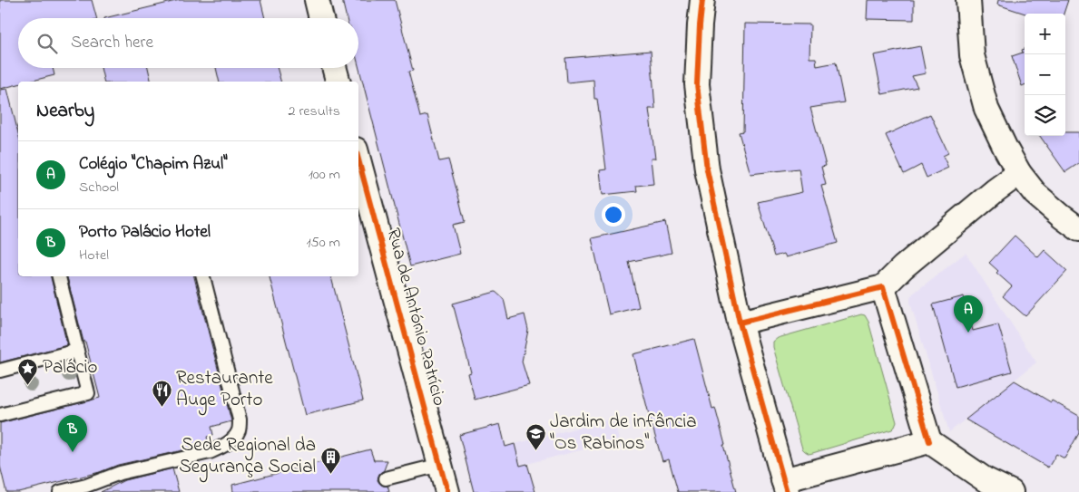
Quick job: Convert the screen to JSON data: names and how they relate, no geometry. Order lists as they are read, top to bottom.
{
  "streets": {
    "street": ["Rua de António Patrício"]
  },
  "places": {
    "place": ["Palácio"],
    "restaurant": ["Restaurante Auge Porto"],
    "school or university": ["Jardim de infância \"Os Rabinos\""],
    "building": ["Sede Regional da Segurança Social"]
  },
  "page": {
    "map_buttons": ["+", "−"],
    "search": "Search here",
    "heading": ["Nearby", "2 results"],
    "list": [
      {
        "mark": "A",
        "name": "Colégio \"Chapim Azul\"",
        "note": "School",
        "value": "100 m"
      },
      {
        "mark": "B",
        "name": "Porto Palácio Hotel",
        "note": "Hotel",
        "value": "150 m"
      }
    ],
    "pins": ["A", "B"]
  }
}
